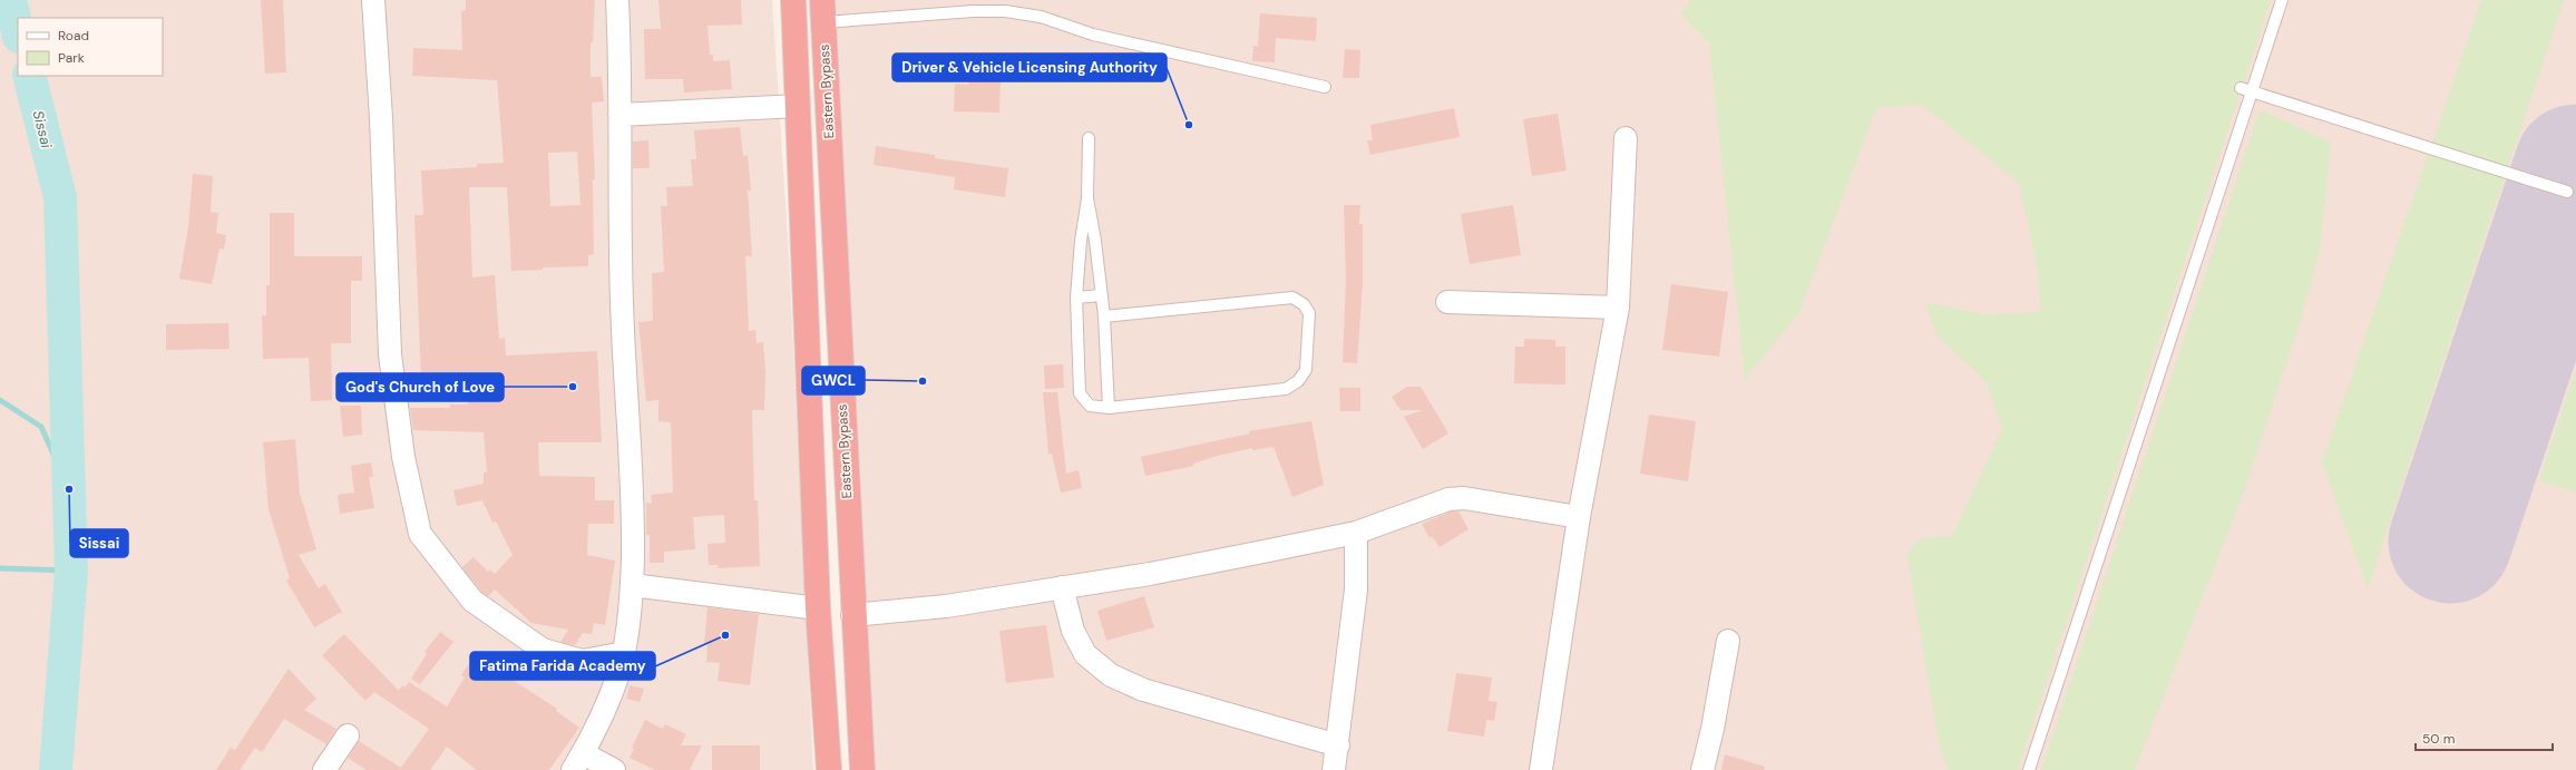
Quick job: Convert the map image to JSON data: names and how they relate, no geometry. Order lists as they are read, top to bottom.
{
  "streets": {
    "highway": ["Eastern Bypass"]
  },
  "water": ["Sissai"],
  "places": [
    "Driver & Vehicle Licensing Authority",
    "GWCL",
    "God's Church of Love",
    "Sissai",
    "Fatima Farida Academy"
  ],
  "legend": ["Road", "Park"],
  "scale_bar": "50 m"
}
